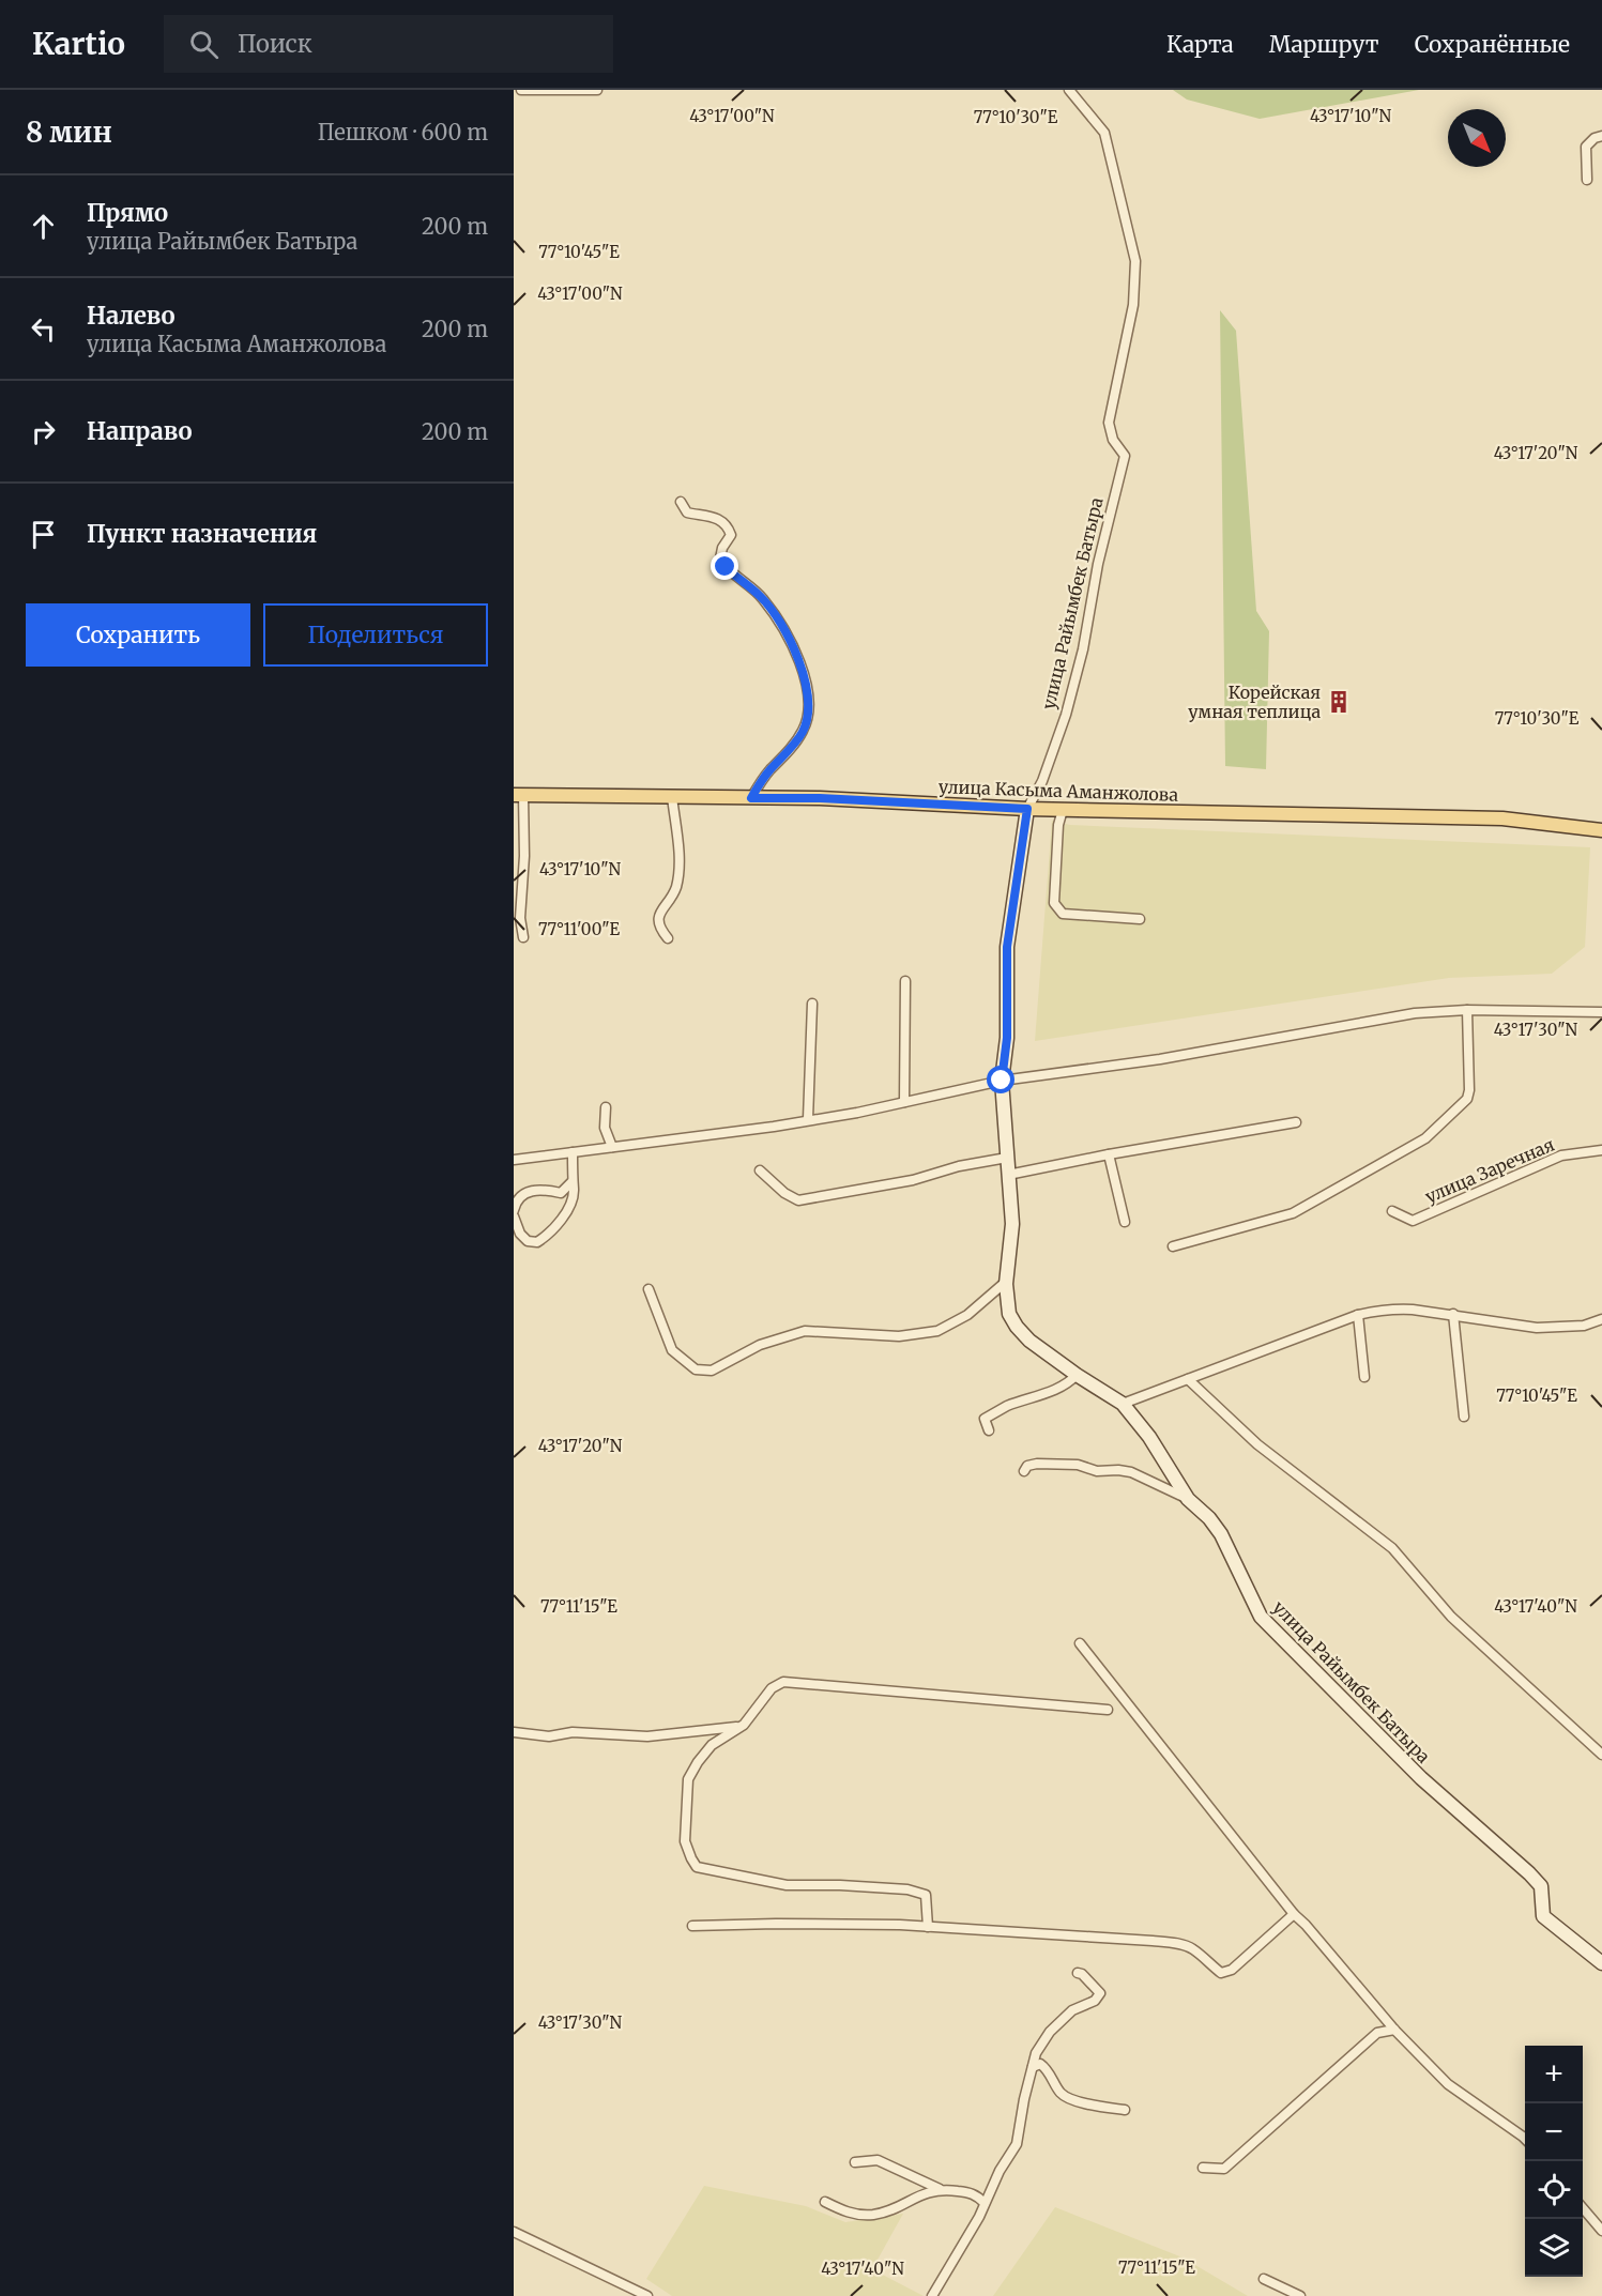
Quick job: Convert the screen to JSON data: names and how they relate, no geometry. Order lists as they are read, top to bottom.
{
  "streets": {
    "main road": ["улица Касыма Аманжолова"],
    "street": ["улица Райымбек Батыра", "улица Заречная"]
  },
  "crossings": [
    ["улица Райымбек Батыра", "улица Касыма Аманжолова"]
  ],
  "places": {
    "building": ["Корейская умная теплица"]
  },
  "north": "bottom right",
  "page": {
    "header": "Kartio",
    "search": "Поиск",
    "nav": ["Карта", "Маршрут", "Сохранённые"],
    "heading": ["8 мин", "Пешком · 600 m"],
    "list": [
      ["Прямо", "улица Райымбек Батыра", "200 m"],
      ["Налево", "улица Касыма Аманжолова", "200 m"],
      ["Направо", "200 m"],
      "Пункт назначения"
    ],
    "buttons": ["Сохранить", "Поделиться"],
    "map_buttons": ["+", "−"]
  },
  "coordinates": [
    "43°17'00\"N",
    "43°17'10\"N",
    "77°10'30\"E",
    "77°10'45\"E",
    "43°17'20\"N",
    "77°11'00\"E",
    "43°17'30\"N",
    "43°17'40\"N",
    "77°11'15\"E"
  ]
}
